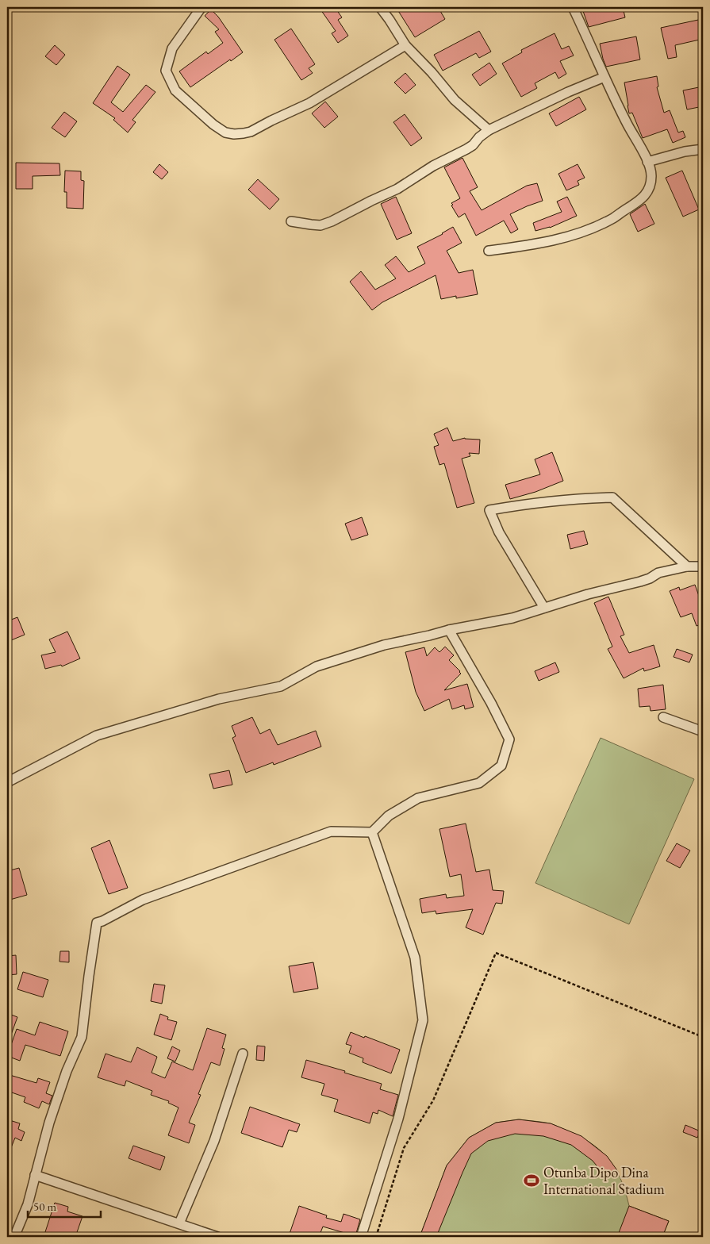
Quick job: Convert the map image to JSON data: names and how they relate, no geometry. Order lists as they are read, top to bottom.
{
  "places": {
    "sports": ["Otunba Dipo Dina International Stadium"]
  },
  "scale_bar": "50 m"
}
